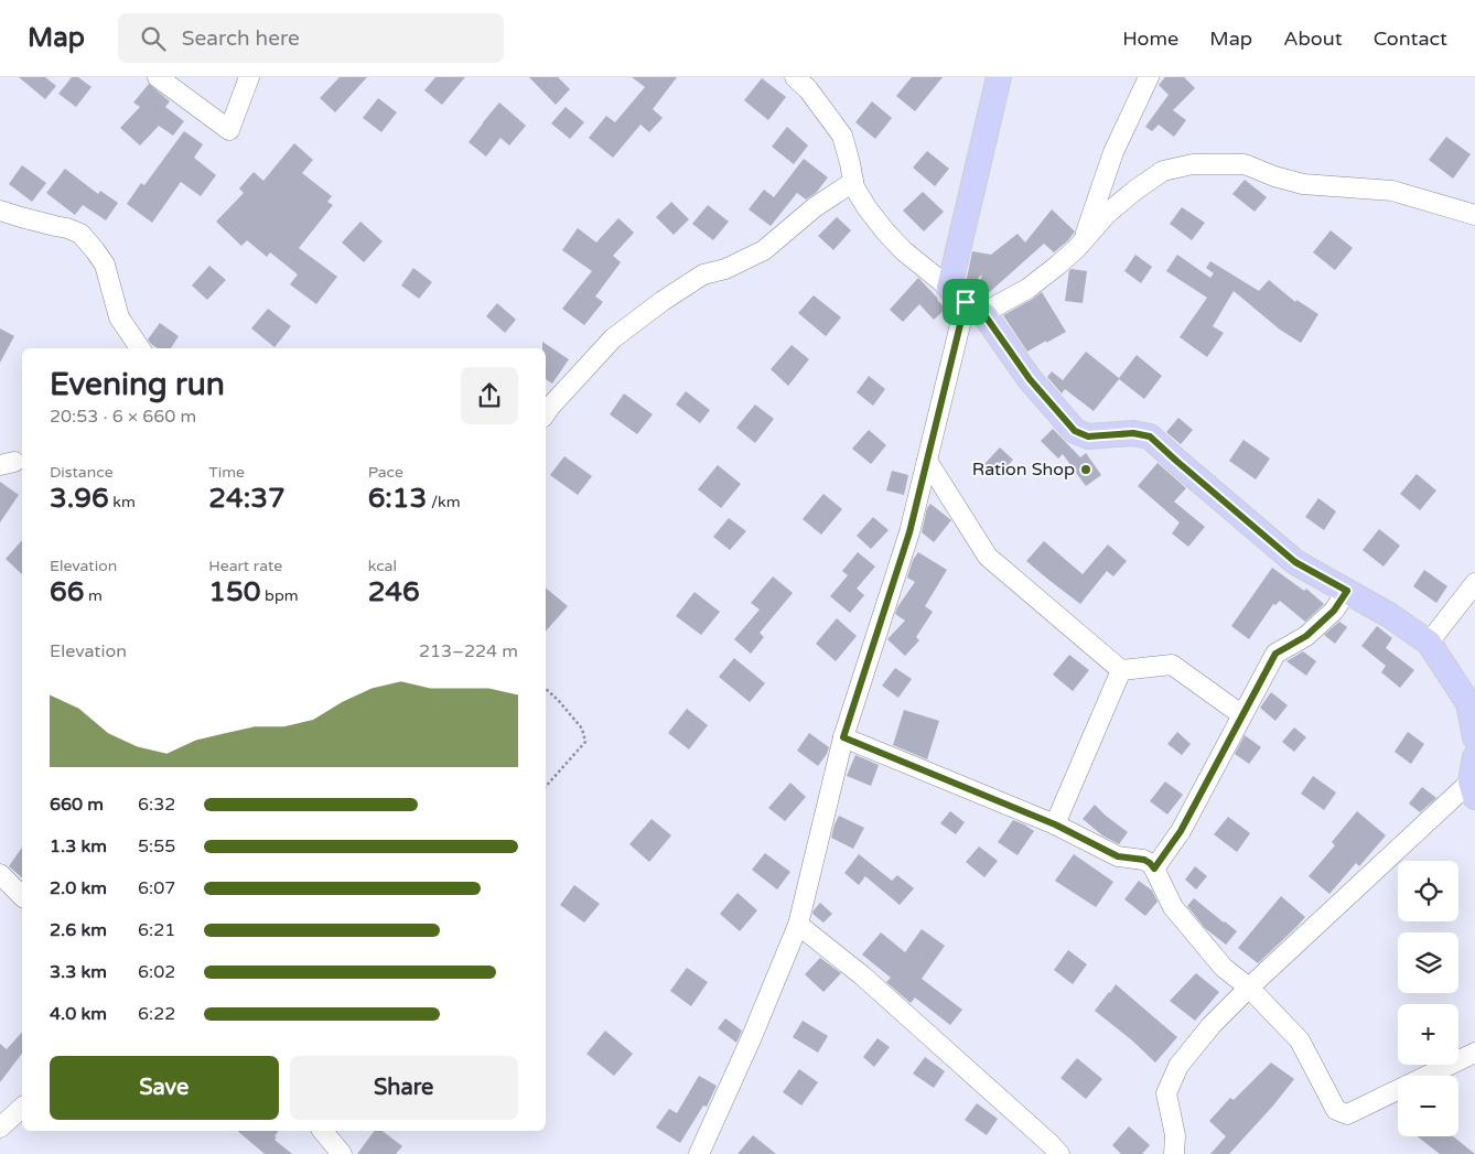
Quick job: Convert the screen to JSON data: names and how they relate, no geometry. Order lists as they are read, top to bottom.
{
  "places": ["Ration Shop"],
  "page": {
    "header": "Map",
    "search": "Search here",
    "nav": [
      "Home",
      "Map",
      "About",
      "Contact"
    ],
    "heading": ["Evening run", "20:53 · 6 × 660 m"],
    "stats": [
      ["Distance", "3.96 km"],
      ["Time", "24:37"],
      ["Pace", "6:13 /km"],
      ["Elevation", "66 m"],
      ["Heart rate", "150 bpm"],
      ["kcal", "246"]
    ],
    "chart": ["Elevation", "213–224 m"],
    "list": [
      {
        "name": "660 m",
        "note": "6:32"
      },
      {
        "name": "1.3 km",
        "note": "5:55"
      },
      {
        "name": "2.0 km",
        "note": "6:07"
      },
      {
        "name": "2.6 km",
        "note": "6:21"
      },
      {
        "name": "3.3 km",
        "note": "6:02"
      },
      {
        "name": "4.0 km",
        "note": "6:22"
      }
    ],
    "map_buttons": ["+", "−"],
    "buttons": ["Save", "Share"]
  }
}
